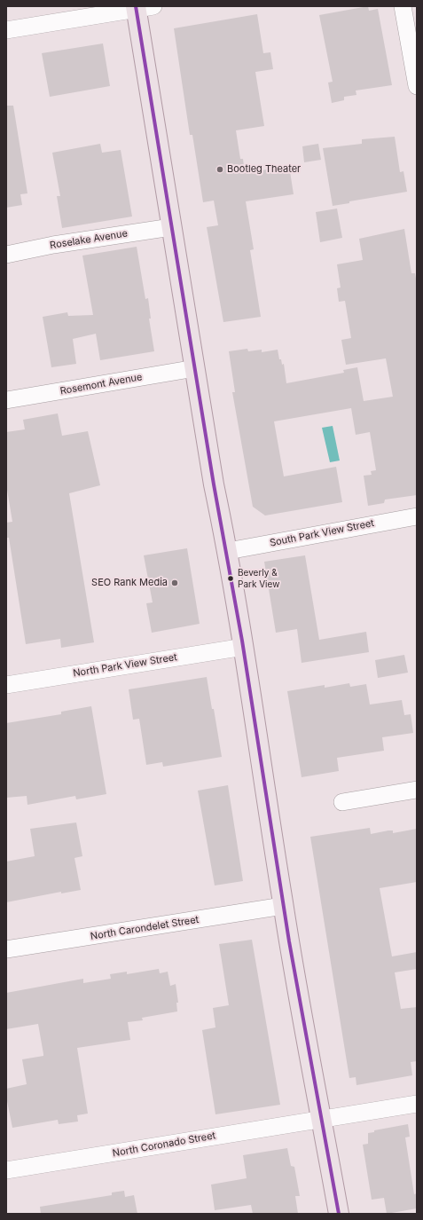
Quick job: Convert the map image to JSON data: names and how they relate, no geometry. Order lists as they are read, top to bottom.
{
  "streets": {
    "street": [
      "Roselake Avenue",
      "Rosemont Avenue",
      "South Park View Street",
      "North Park View Street",
      "North Carondelet Street",
      "North Coronado Street"
    ]
  },
  "places": ["Bootleg Theater", "Beverly & Park View", "SEO Rank Media"]
}
